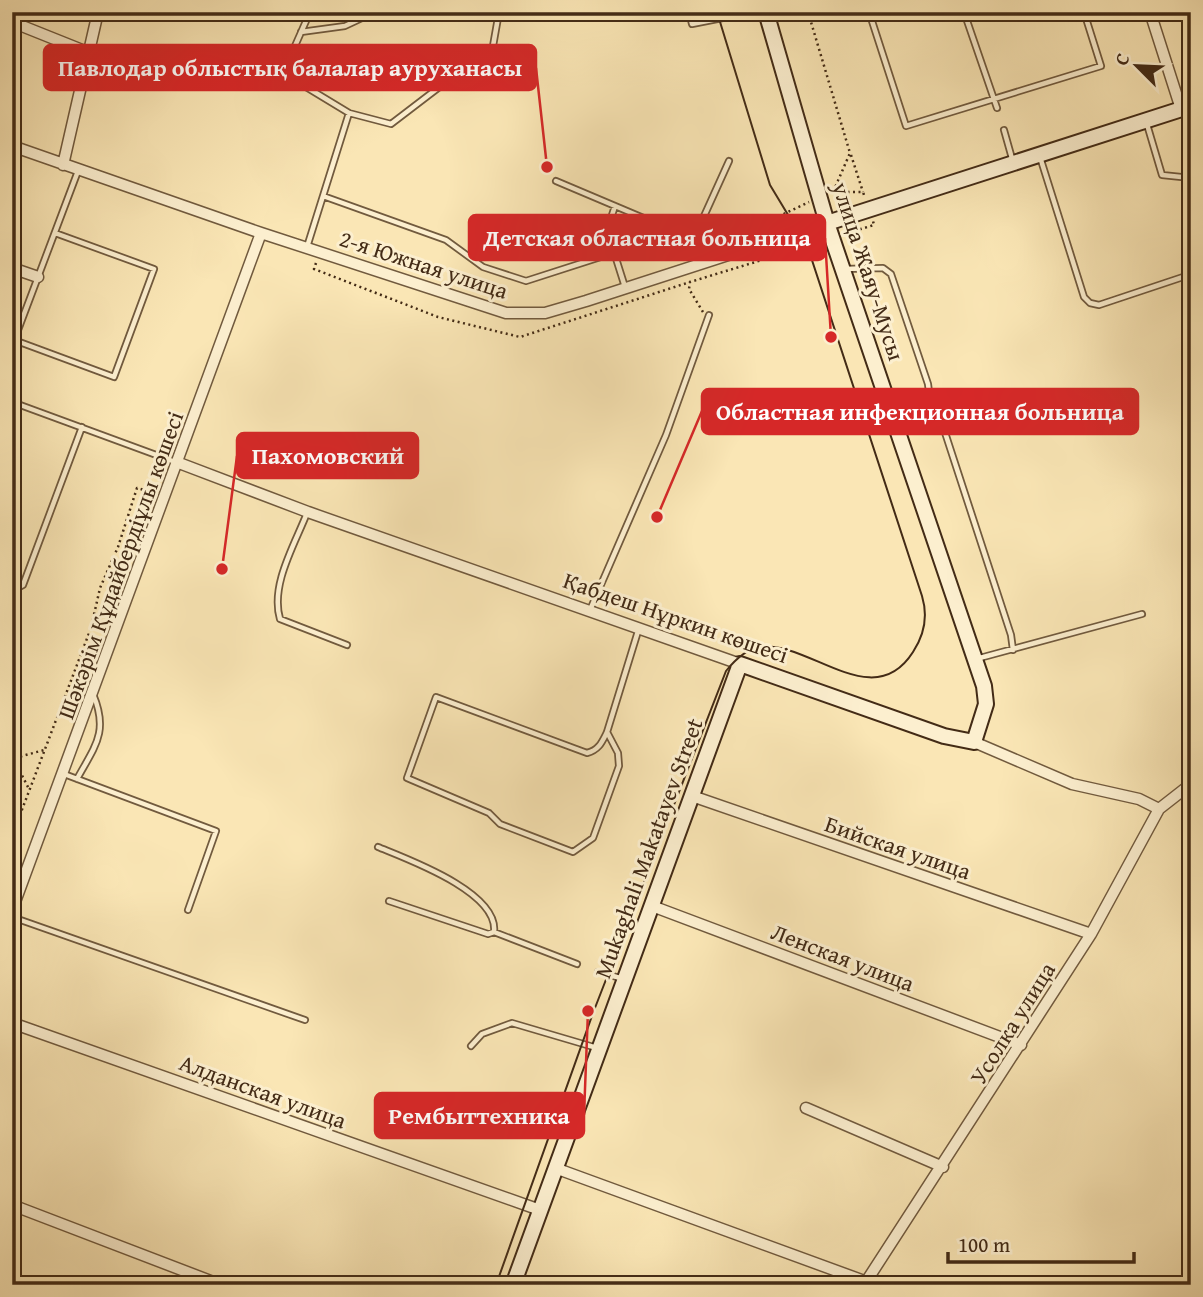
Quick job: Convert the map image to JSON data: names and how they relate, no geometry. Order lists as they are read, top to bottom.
{
  "streets": {
    "main road": ["улица Жаяу-Мусы", "Қабдеш Нұркин көшесі", "Mukaghali Makatayev Street"],
    "street": [
      "2-я Южная улица",
      "Шәкәрім Құдайбердіұлы көшесі",
      "Бийская улица",
      "Ленская улица",
      "Усолка улица",
      "Алданская улица"
    ]
  },
  "crossings": [
    ["2-я Южная улица", "улица Жаяу-Мусы"],
    ["2-я Южная улица", "Шәкәрім Құдайбердіұлы көшесі"],
    ["улица Жаяу-Мусы", "Қабдеш Нұркин көшесі"],
    ["Шәкәрім Құдайбердіұлы көшесі", "Қабдеш Нұркин көшесі"],
    ["Қабдеш Нұркин көшесі", "Mukaghali Makatayev Street"],
    ["Қабдеш Нұркин көшесі", "Усолка улица"],
    ["Бийская улица", "Mukaghali Makatayev Street"],
    ["Бийская улица", "Усолка улица"],
    ["Mukaghali Makatayev Street", "Ленская улица"],
    ["Mukaghali Makatayev Street", "Алданская улица"],
    ["Ленская улица", "Усолка улица"]
  ],
  "places": [
    "Павлодар облыстық балалар ауруханасы",
    "Детская областная больница",
    "Областная инфекционная больница",
    "Пахомовский",
    "Рембыттехника"
  ],
  "scale_bar": "100 m",
  "north": "top left"
}
